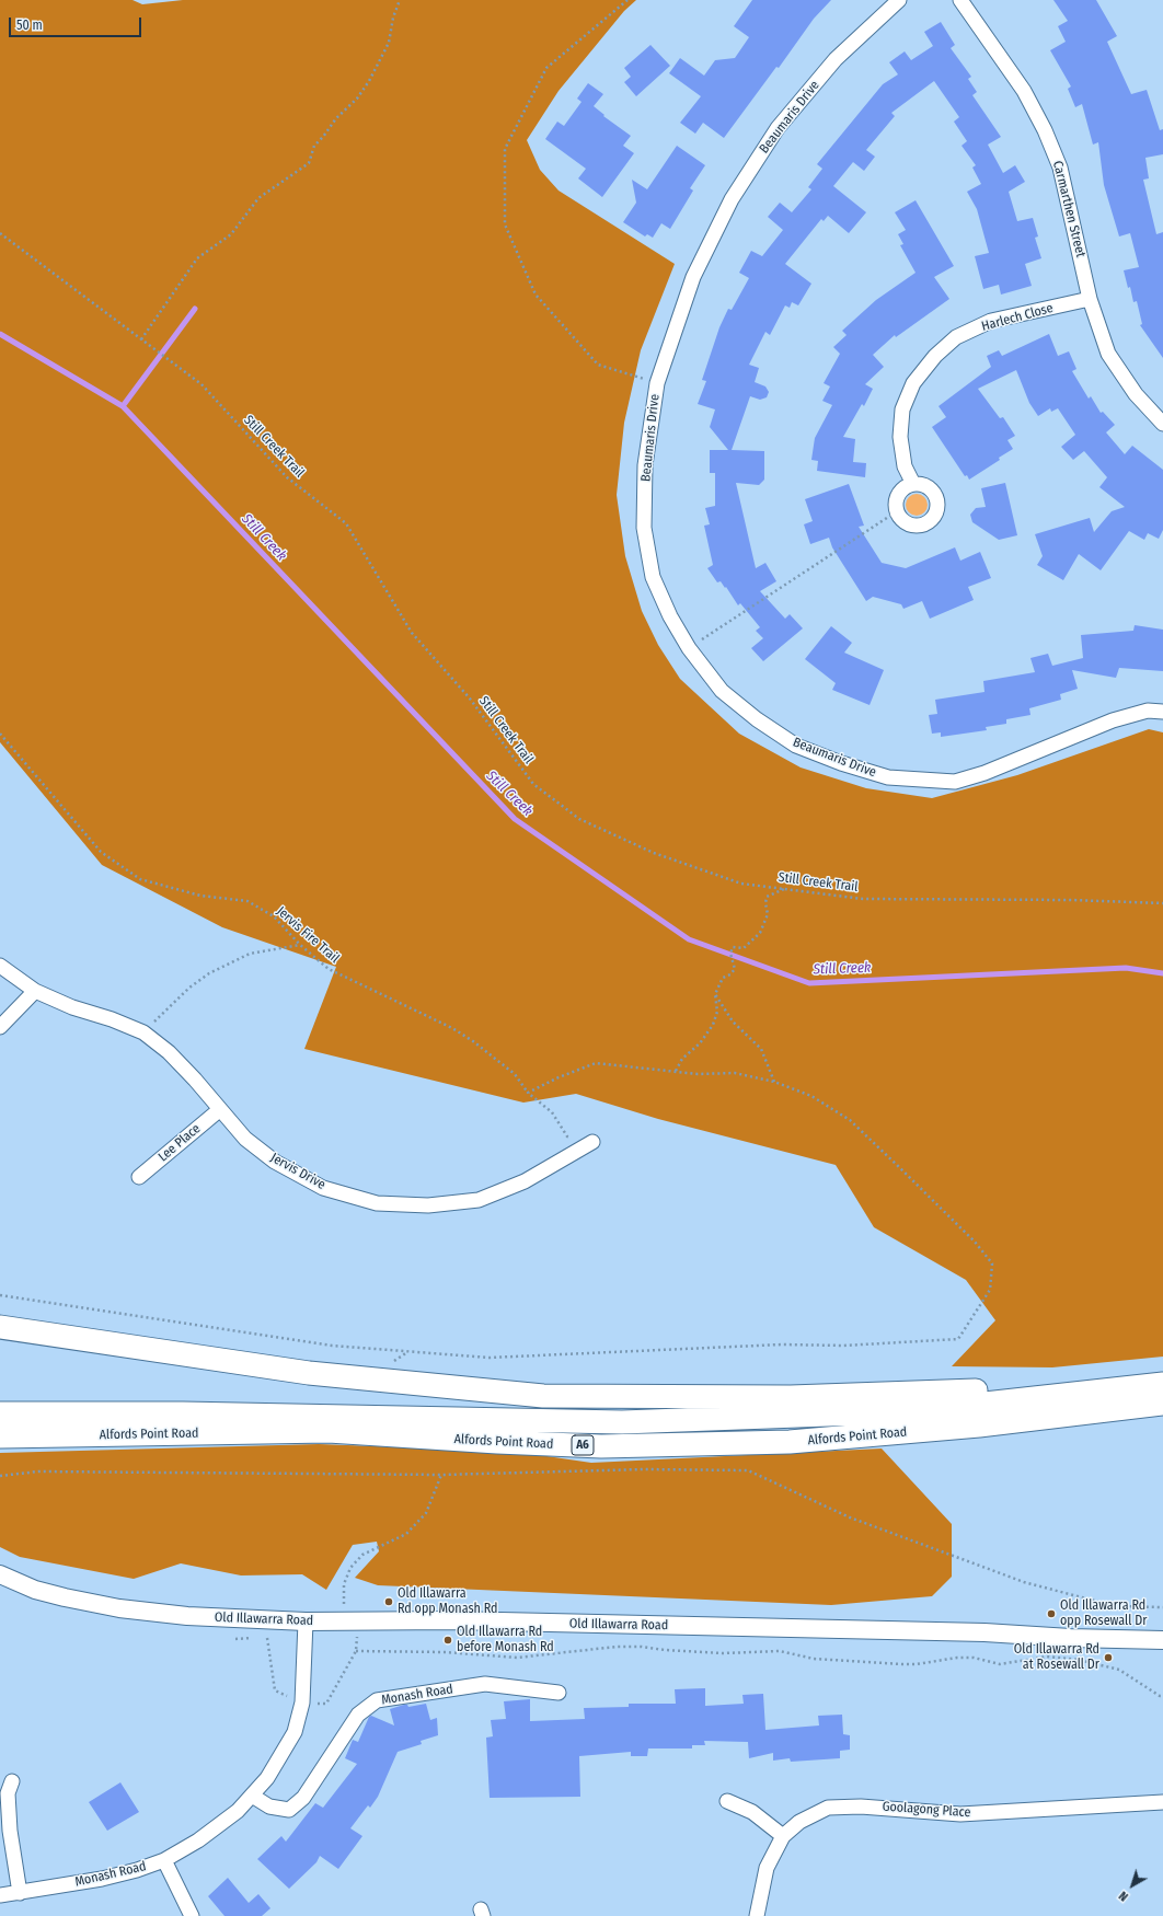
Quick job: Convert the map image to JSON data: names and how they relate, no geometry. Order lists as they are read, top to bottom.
{
  "streets": {
    "highway": ["Alfords Point Road", "A6"],
    "street": [
      "Beaumaris Drive",
      "Carmarthen Street",
      "Harlech Close",
      "Lee Place",
      "Jervis Drive",
      "Old Illawarra Road",
      "Monash Road",
      "Goolagong Place"
    ],
    "path": ["Still Creek Trail", "Jervis Fire Trail"]
  },
  "crossings": [
    ["Carmarthen Street", "Harlech Close"],
    ["Jervis Fire Trail", "Jervis Drive"],
    ["Lee Place", "Jervis Drive"],
    ["Alfords Point Road", "A6"],
    ["Old Illawarra Road", "Monash Road"]
  ],
  "water": ["Still Creek"],
  "places": [
    "Old Illawarra Rd opp Monash Rd",
    "Old Illawarra Rd opp Rosewall Dr",
    "Old Illawarra Rd before Monash Rd",
    "Old Illawarra Rd at Rosewall Dr"
  ],
  "scale_bar": "50 m",
  "north": "bottom left"
}
